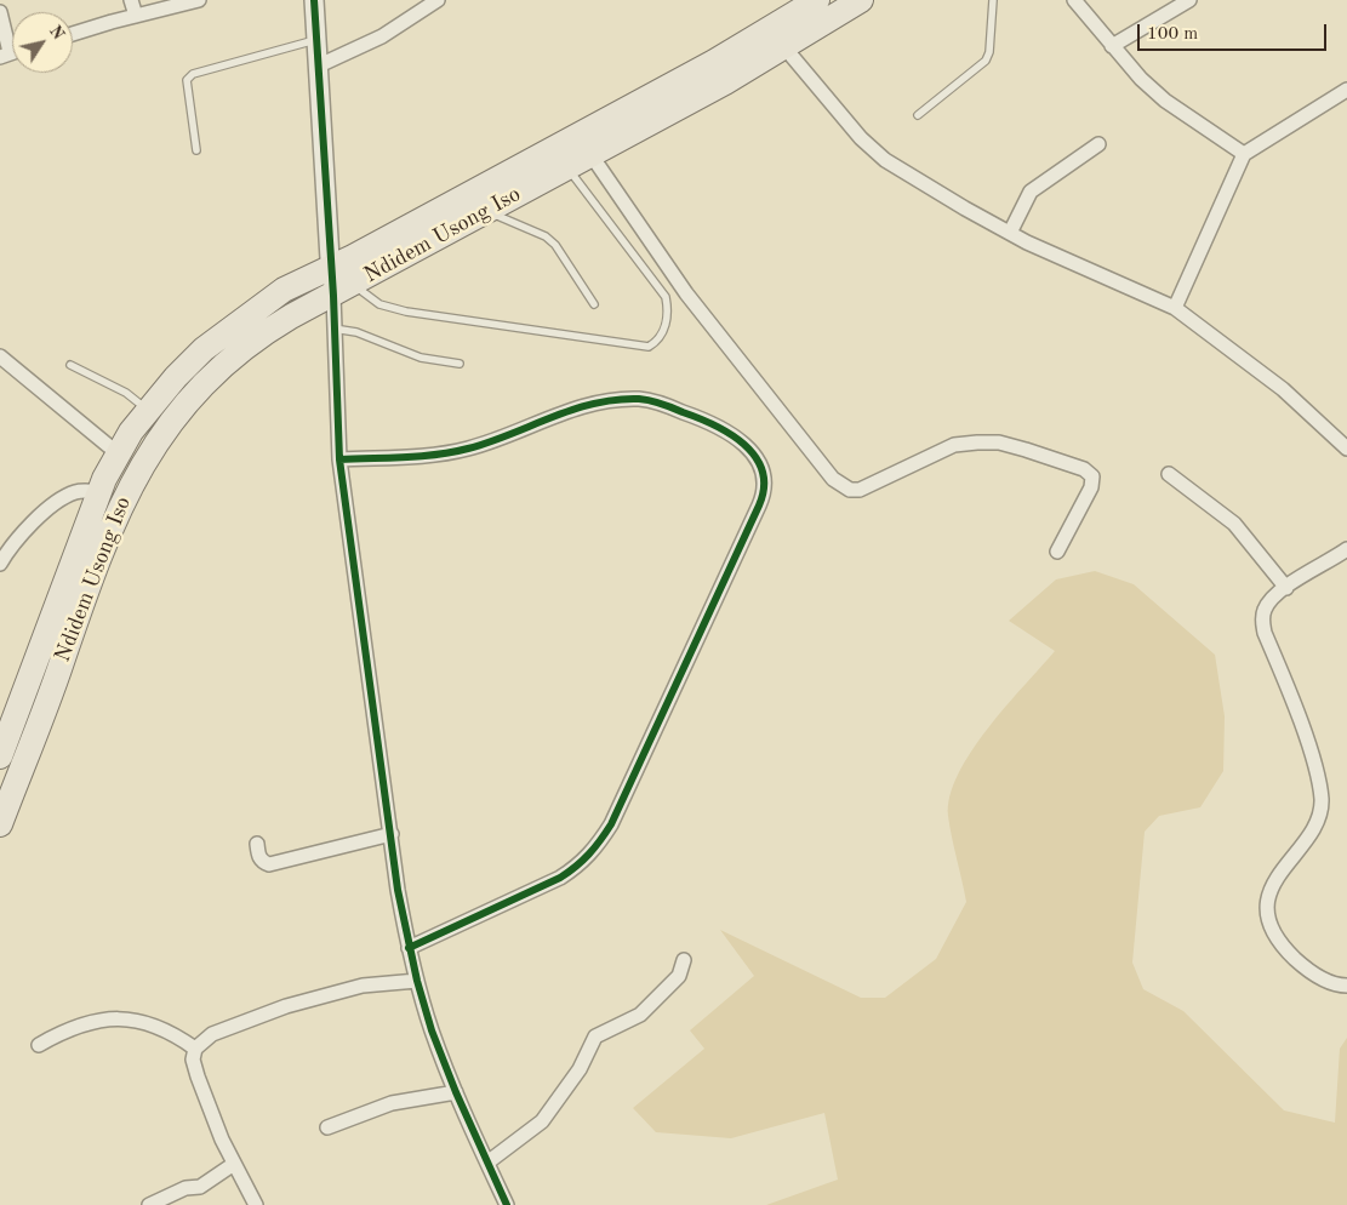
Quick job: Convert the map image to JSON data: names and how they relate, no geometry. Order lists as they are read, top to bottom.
{
  "streets": {
    "highway": ["Ndidem Usong Iso"]
  },
  "scale_bar": "100 m",
  "north": "top right"
}
